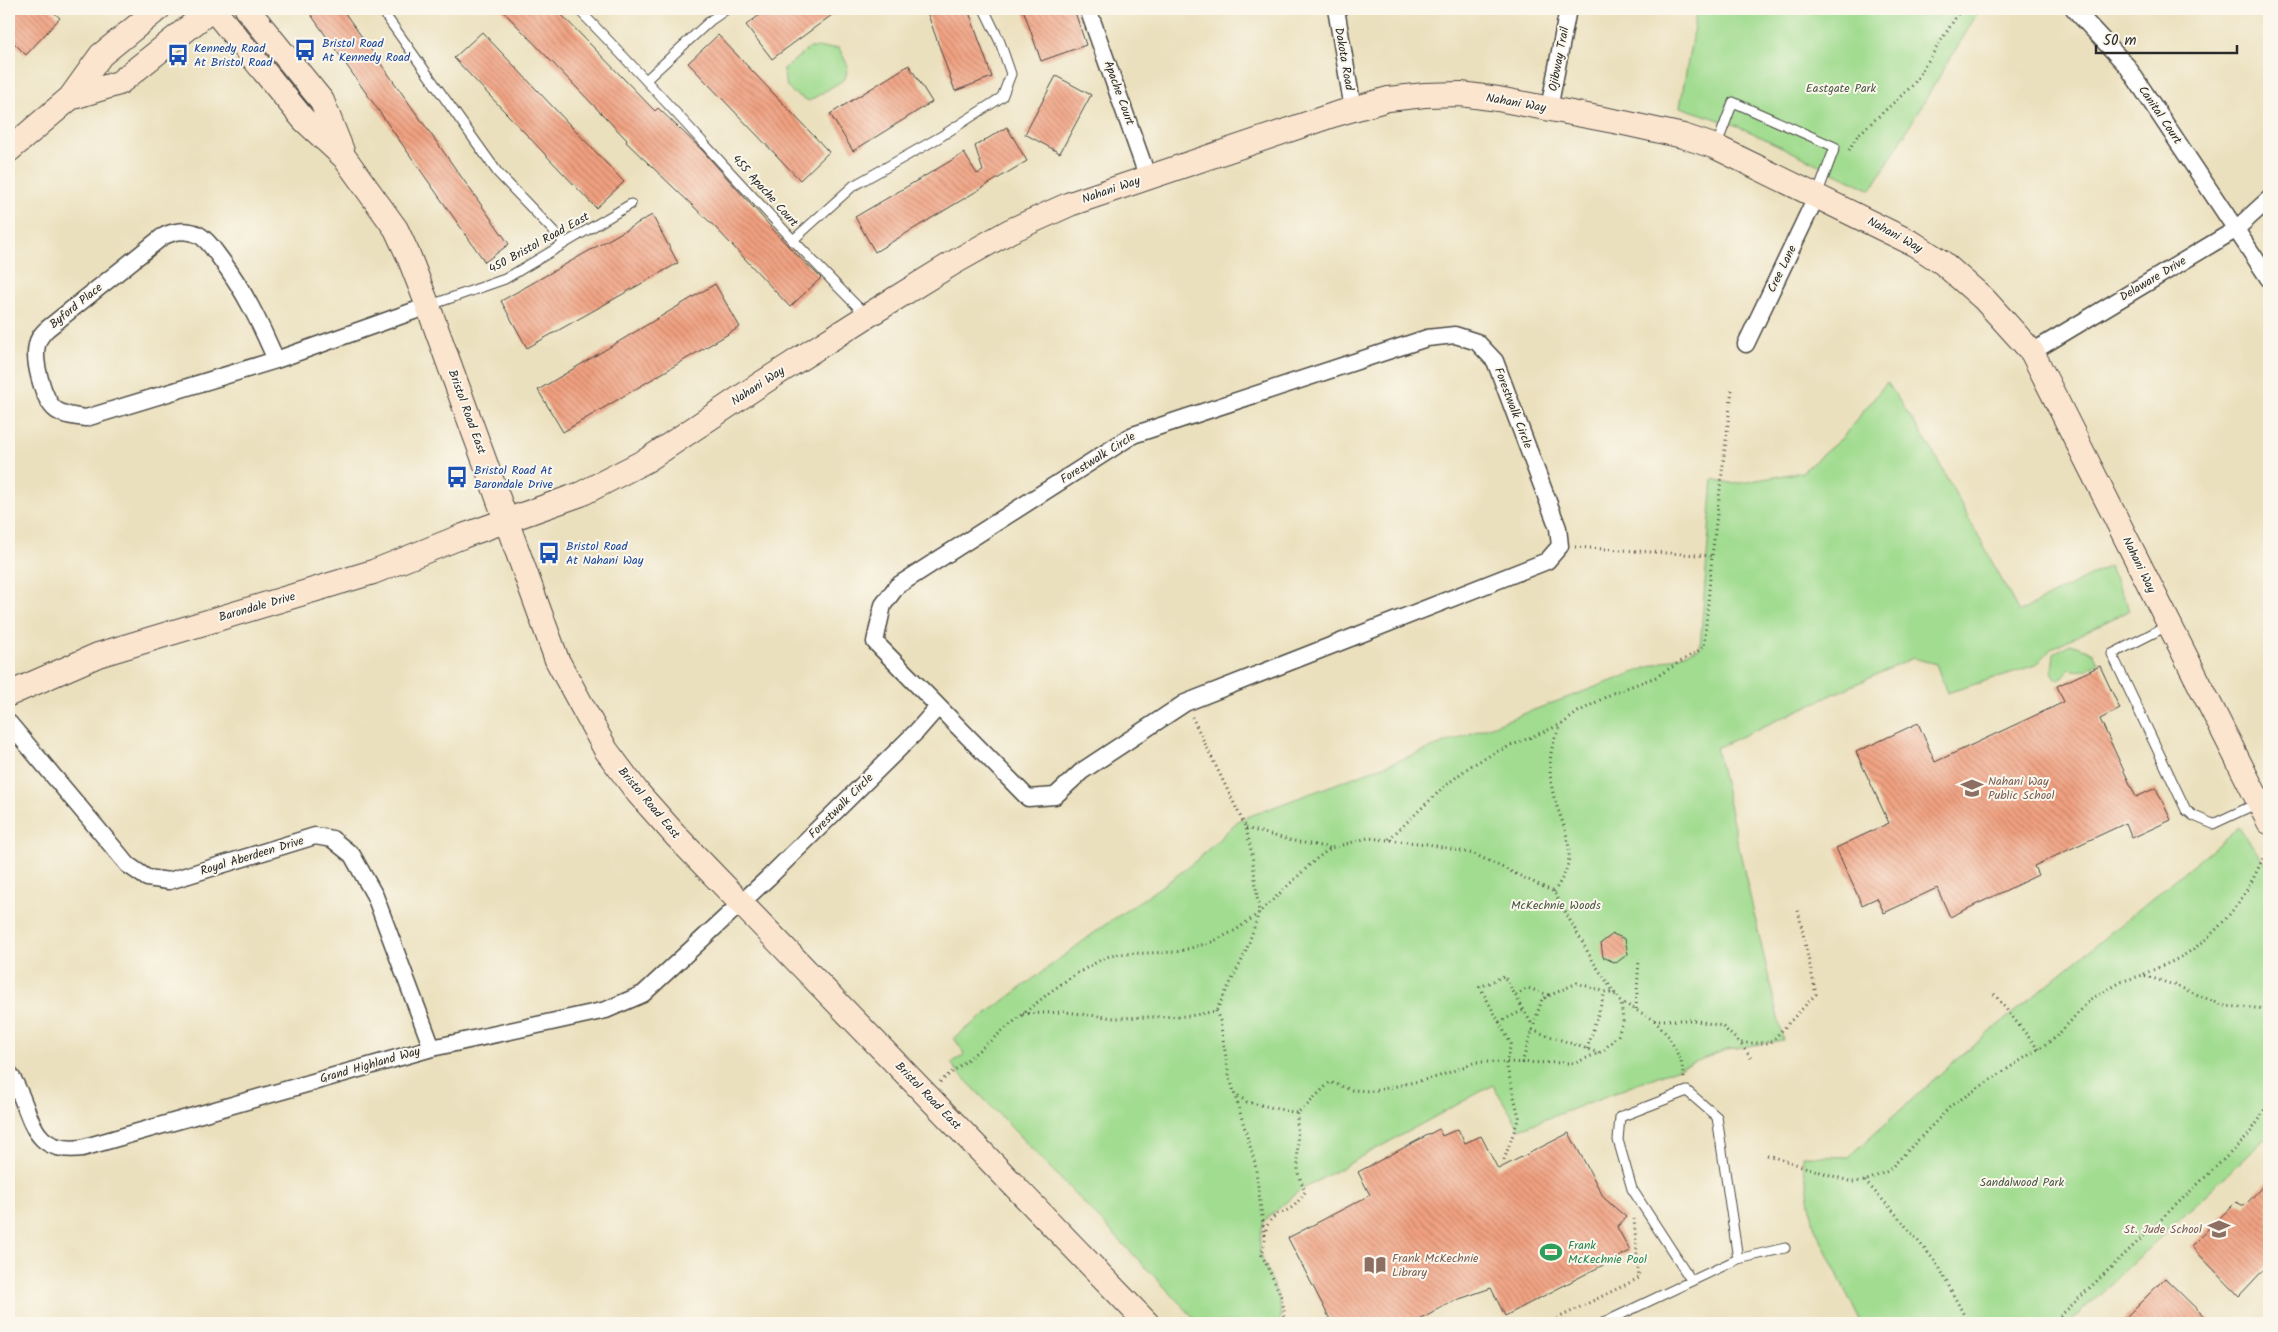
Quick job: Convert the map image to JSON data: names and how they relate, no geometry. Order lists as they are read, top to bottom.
{
  "streets": {
    "street": [
      "Dakota Road",
      "Ojibway Trail",
      "Apache Court",
      "Nahani Way",
      "Canital Court",
      "Cree Lane",
      "Delaware Drive",
      "Byford Place",
      "Forestwalk Circle",
      "Bristol Road East",
      "Barondale Drive",
      "Royal Aberdeen Drive",
      "Grand Highland Way"
    ],
    "lane": ["455 Apache Court", "450 Bristol Road East"]
  },
  "crossings": [
    ["Dakota Road", "Nahani Way"],
    ["Ojibway Trail", "Nahani Way"],
    ["Apache Court", "Nahani Way"],
    ["Nahani Way", "455 Apache Court"],
    ["Nahani Way", "Cree Lane"],
    ["Nahani Way", "Delaware Drive"],
    ["Nahani Way", "Bristol Road East"],
    ["Nahani Way", "Barondale Drive"],
    ["Canital Court", "Delaware Drive"],
    ["450 Bristol Road East", "Byford Place"],
    ["450 Bristol Road East", "Bristol Road East"],
    ["Byford Place", "Bristol Road East"],
    ["Forestwalk Circle", "Bristol Road East"],
    ["Forestwalk Circle", "Grand Highland Way"],
    ["Bristol Road East", "Barondale Drive"],
    ["Bristol Road East", "Grand Highland Way"],
    ["Royal Aberdeen Drive", "Grand Highland Way"]
  ],
  "parks": ["Eastgate Park", "McKechnie Woods", "Sandalwood Park"],
  "places": {
    "bus stop": [
      "Bristol Road At Kennedy Road",
      "Kennedy Road At Bristol Road",
      "Bristol Road At Barondale Drive",
      "Bristol Road At Nahani Way"
    ],
    "school or university": ["Nahani Way Public School", "St. Jude School"],
    "sports": ["Frank McKechnie Pool"],
    "library": ["Frank McKechnie Library"]
  },
  "scale_bar": "50 m"
}
